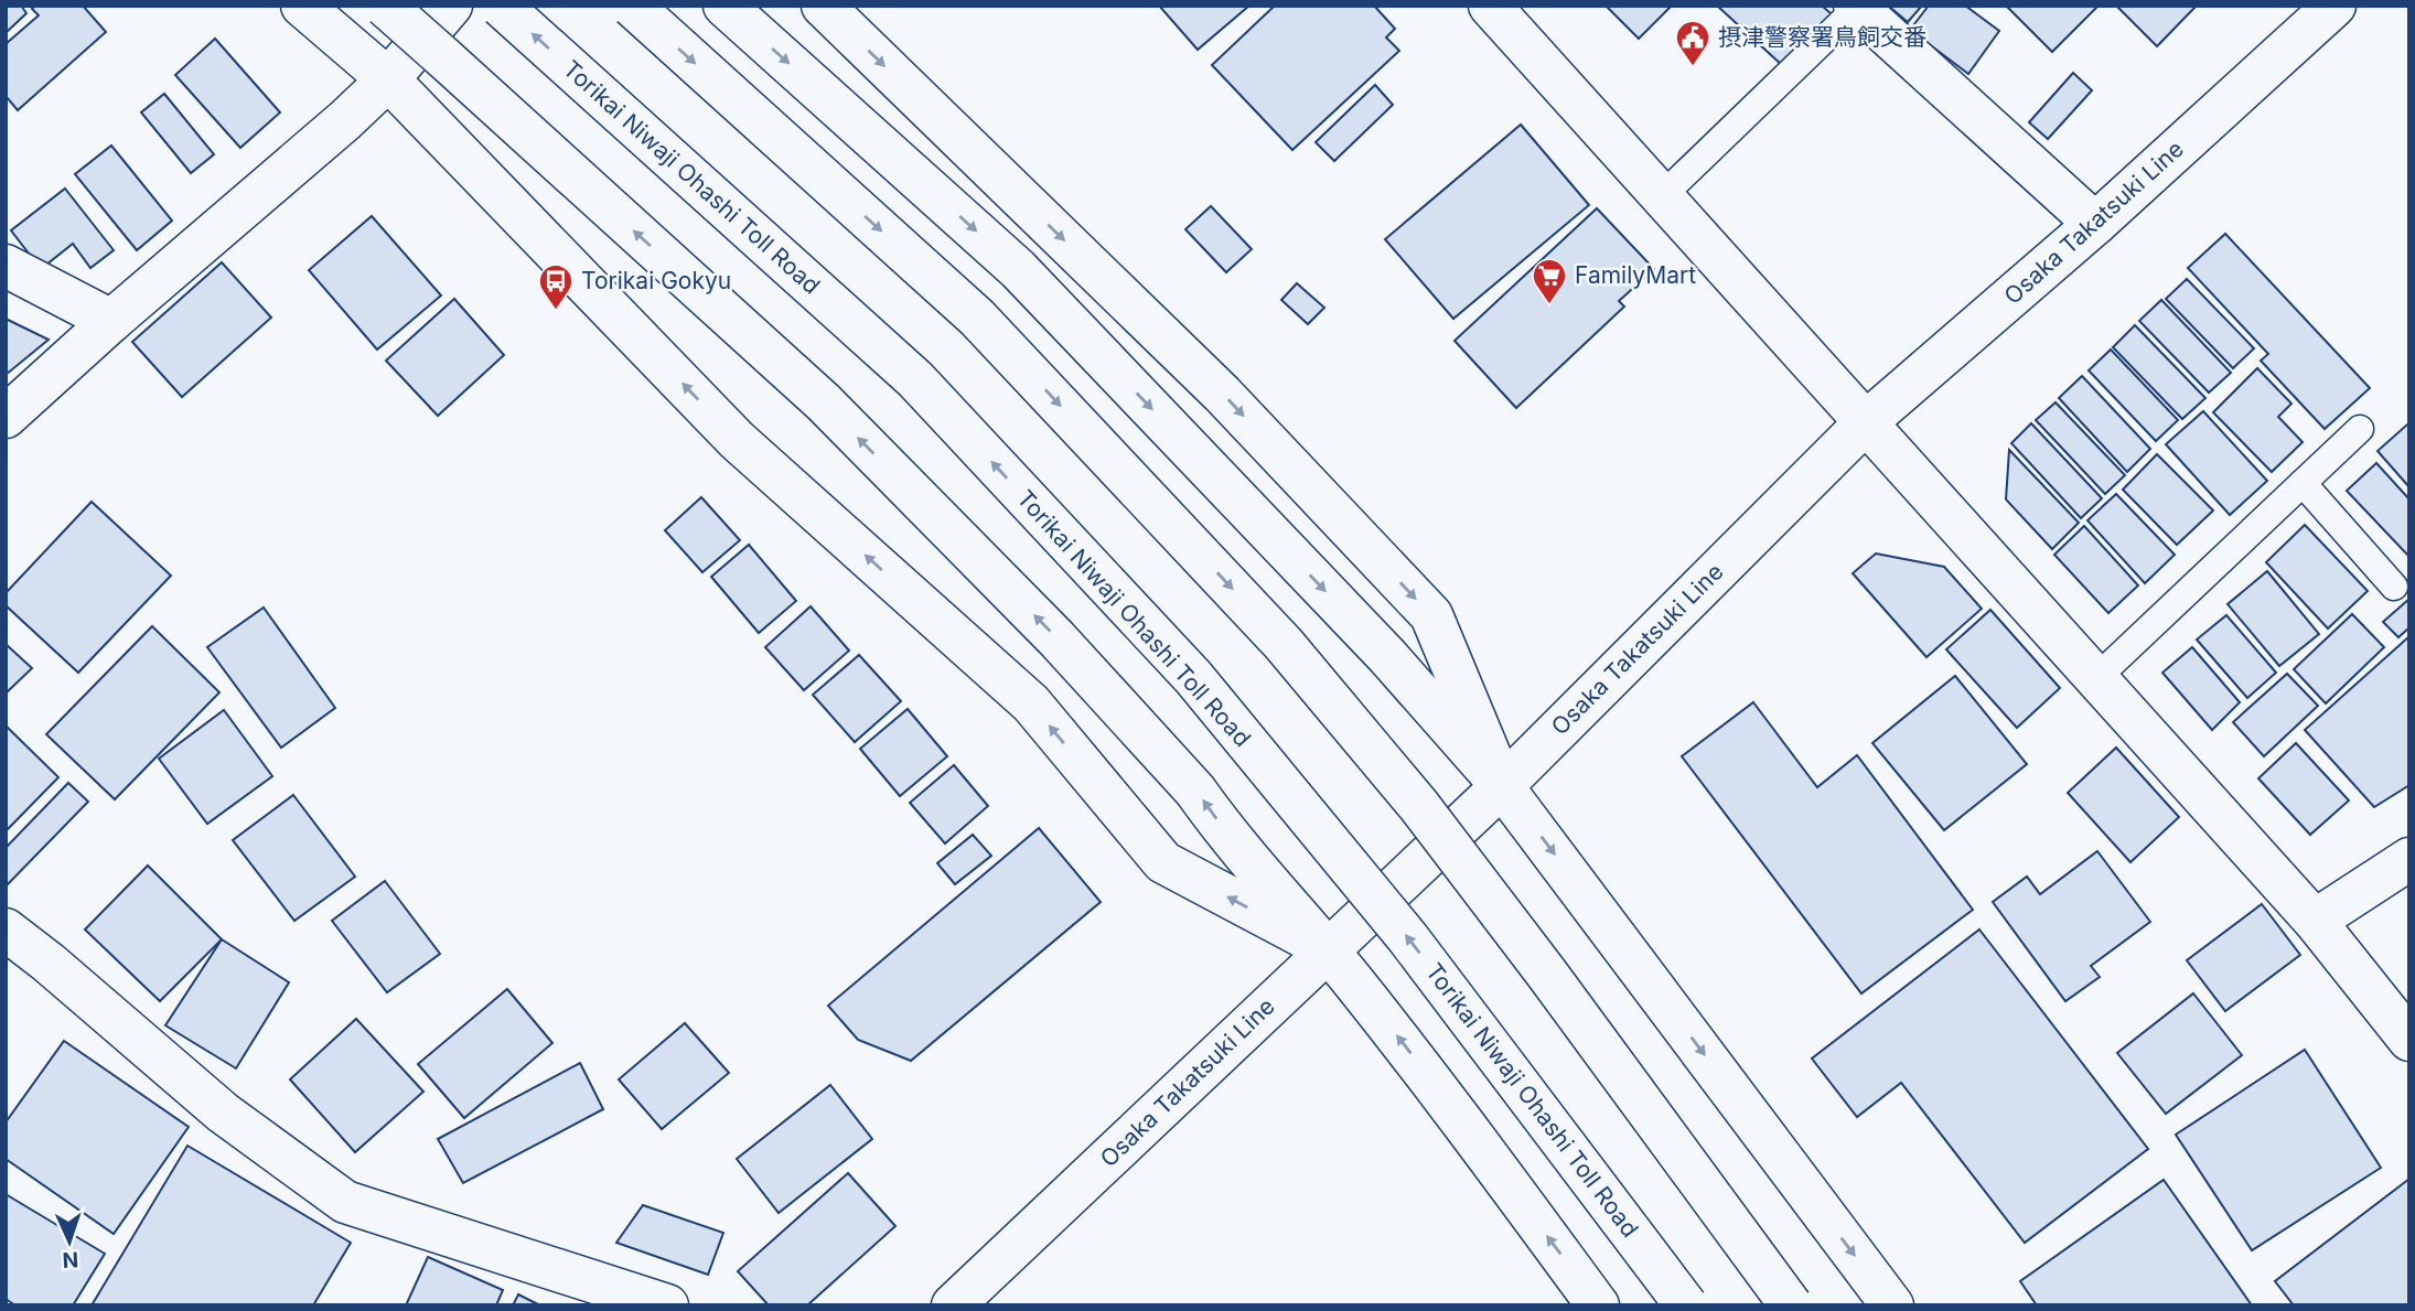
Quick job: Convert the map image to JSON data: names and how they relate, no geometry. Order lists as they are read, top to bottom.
{
  "streets": {
    "main road": ["Torikai Niwaji Ohashi Toll Road", "Osaka Takatsuki Line"]
  },
  "places": {
    "public building": ["摂津警察署鳥飼交番"],
    "supermarket": ["FamilyMart"],
    "bus stop": ["Torikai Gokyu"]
  },
  "north": "bottom"
}
